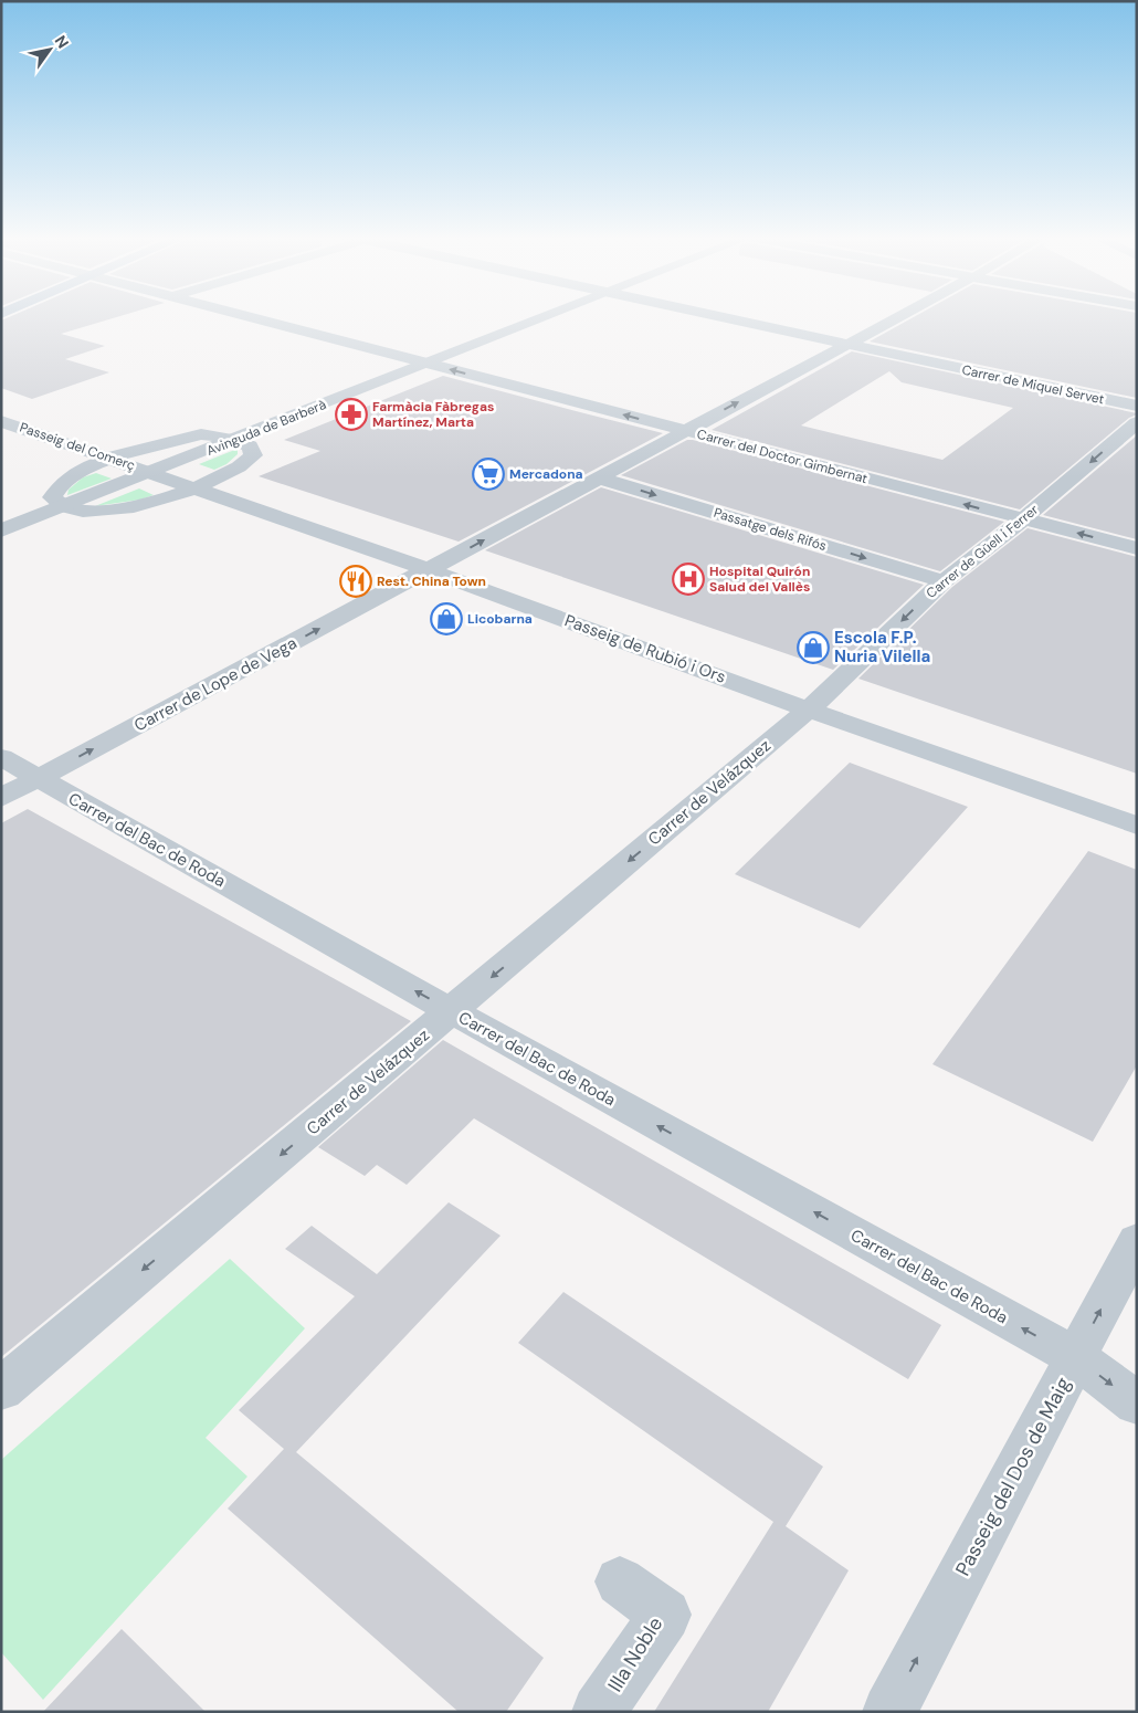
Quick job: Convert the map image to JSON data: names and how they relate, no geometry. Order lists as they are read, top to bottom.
{
  "streets": {
    "street": [
      "Carrer de Miquel Servet",
      "Avinguda de Barberà",
      "Passeig del Comerç",
      "Carrer del Doctor Gimbernat",
      "Passatge dels Rifós",
      "Carrer de Güell i Ferrer",
      "Passeig de Rubió i Ors",
      "Carrer de Lope de Vega",
      "Carrer de Velázquez",
      "Carrer del Bac de Roda",
      "Passeig del Dos de Maig",
      "Illa Noble"
    ]
  },
  "crossings": [
    ["Carrer de Miquel Servet", "Carrer de Lope de Vega"],
    ["Avinguda de Barberà", "Passeig del Comerç"],
    ["Avinguda de Barberà", "Carrer del Doctor Gimbernat"],
    ["Avinguda de Barberà", "Passeig de Rubió i Ors"],
    ["Passeig del Comerç", "Passeig de Rubió i Ors"],
    ["Carrer del Doctor Gimbernat", "Carrer de Güell i Ferrer"],
    ["Carrer del Doctor Gimbernat", "Carrer de Lope de Vega"],
    ["Passatge dels Rifós", "Carrer de Güell i Ferrer"],
    ["Passatge dels Rifós", "Carrer de Lope de Vega"],
    ["Carrer de Güell i Ferrer", "Passeig de Rubió i Ors"],
    ["Carrer de Güell i Ferrer", "Carrer de Velázquez"],
    ["Passeig de Rubió i Ors", "Carrer de Lope de Vega"],
    ["Passeig de Rubió i Ors", "Carrer de Velázquez"],
    ["Carrer de Lope de Vega", "Carrer del Bac de Roda"],
    ["Carrer de Velázquez", "Carrer del Bac de Roda"],
    ["Carrer del Bac de Roda", "Passeig del Dos de Maig"]
  ],
  "one_way": [
    "Carrer del Doctor Gimbernat",
    "Passatge dels Rifós",
    "Carrer de Güell i Ferrer",
    "Carrer de Velázquez",
    "Carrer del Bac de Roda",
    "Passeig del Dos de Maig"
  ],
  "places": {
    "pharmacy": ["Farmàcia Fàbregas Martínez, Marta"],
    "supermarket": ["Mercadona"],
    "hospital": ["Hospital Quirón Salud del Vallès"],
    "restaurant": ["Rest. China Town"],
    "shop": ["Licobarna", "Escola F.P. Nuria Vilella"]
  },
  "north": "top right"
}
